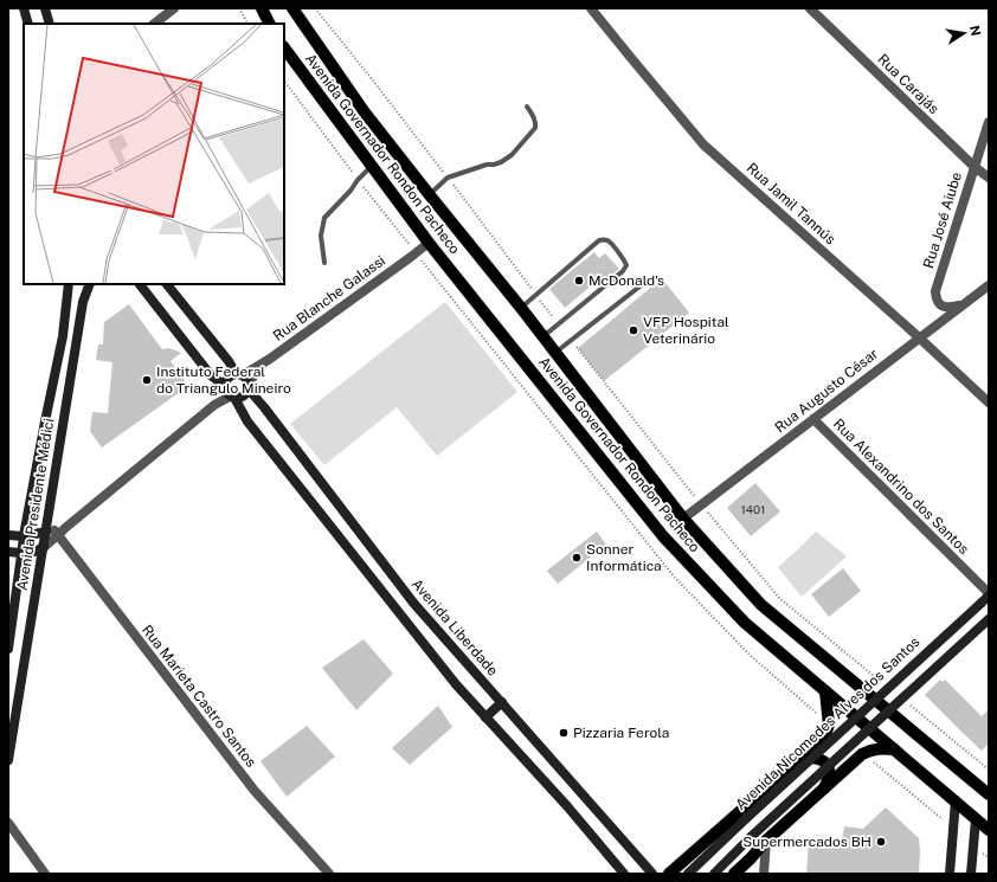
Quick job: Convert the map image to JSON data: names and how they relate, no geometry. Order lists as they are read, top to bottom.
{
  "streets": {
    "main road": [
      "Avenida Governador Rondon Pacheco",
      "Avenida Presidente Médici",
      "Avenida Liberdade",
      "Avenida Nicomedes Alves dos Santos"
    ],
    "street": [
      "Rua Carajás",
      "Rua Jamil Tannús",
      "Rua José Aiube",
      "Rua Blanche Galassi",
      "Rua Augusto César",
      "Rua Alexandrino dos Santos",
      "Rua Marieta Castro Santos"
    ]
  },
  "crossings": [
    ["Rua Carajás", "Rua José Aiube"],
    ["Avenida Governador Rondon Pacheco", "Rua Blanche Galassi"],
    ["Avenida Governador Rondon Pacheco", "Rua Augusto César"],
    ["Avenida Governador Rondon Pacheco", "Avenida Nicomedes Alves dos Santos"],
    ["Rua Jamil Tannús", "Rua Augusto César"],
    ["Rua José Aiube", "Rua Augusto César"],
    ["Rua Blanche Galassi", "Avenida Liberdade"],
    ["Rua Augusto César", "Rua Alexandrino dos Santos"],
    ["Rua Alexandrino dos Santos", "Avenida Nicomedes Alves dos Santos"],
    ["Avenida Presidente Médici", "Rua Marieta Castro Santos"]
  ],
  "places": [
    "McDonald's",
    "VFP Hospital Veterinário",
    "Instituto Federal do Triangulo Mineiro",
    "Sonner Informática",
    "Pizzaria Ferola",
    "Supermercados BH"
  ],
  "house_numbers": ["1401"],
  "north": "right"
}
